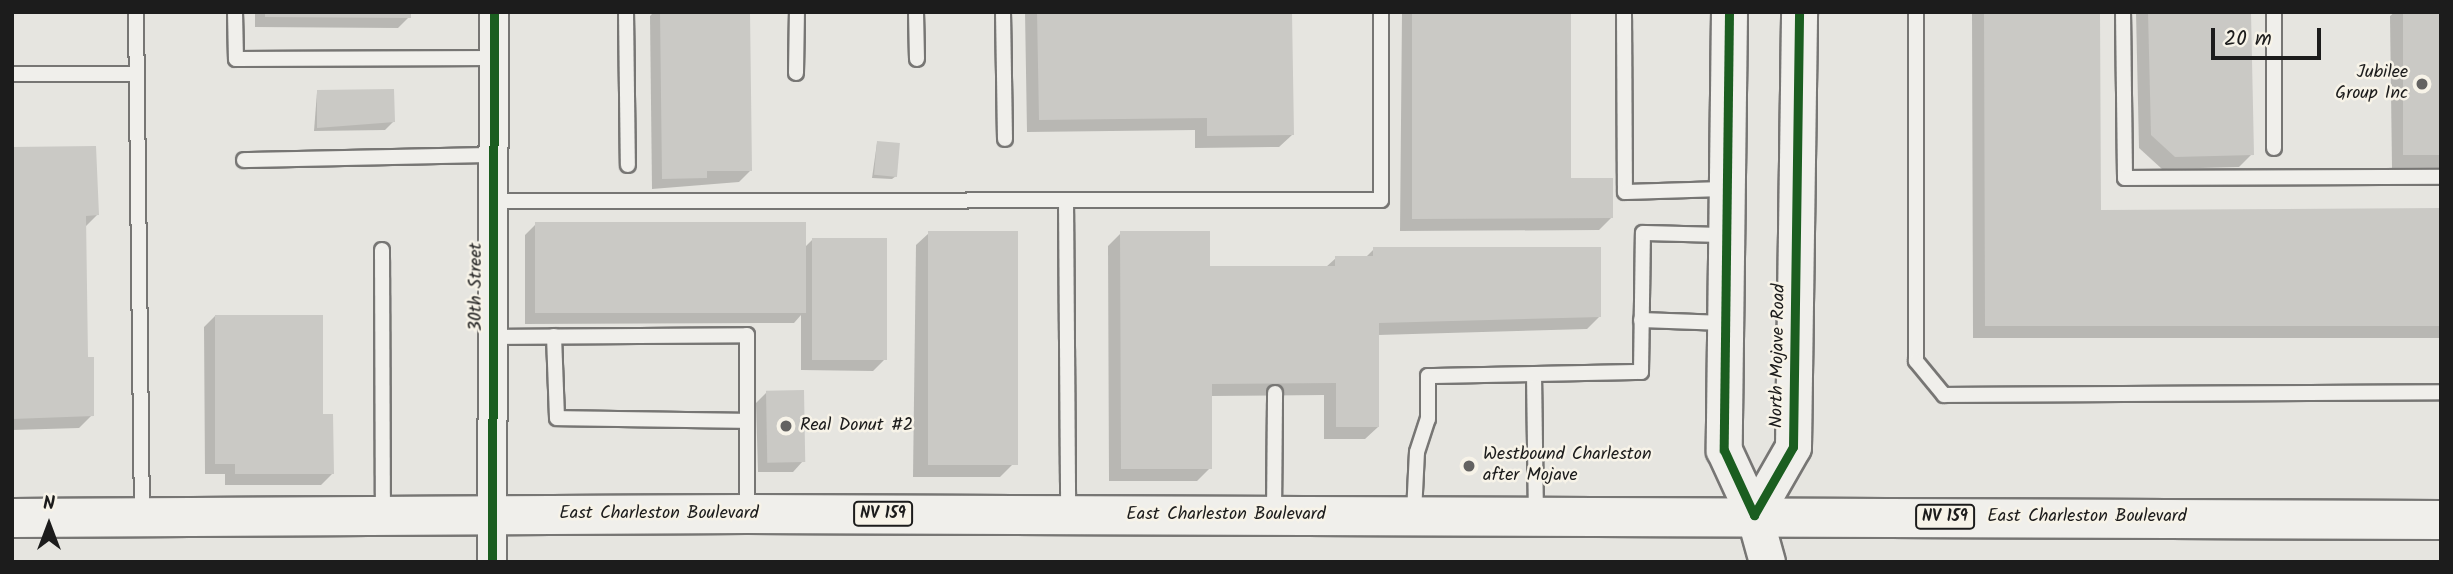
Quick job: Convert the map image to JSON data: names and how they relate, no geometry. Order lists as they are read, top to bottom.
{
  "streets": {
    "main road": ["East Charleston Boulevard", "NV 159"],
    "street": ["30th Street", "North Mojave Road"]
  },
  "crossings": [
    ["30th Street", "East Charleston Boulevard"],
    ["North Mojave Road", "East Charleston Boulevard"]
  ],
  "places": ["Jubilee Group Inc", "Real Donut #2", "Westbound Charleston after Mojave"],
  "scale_bar": "20 m",
  "north": "top"
}
